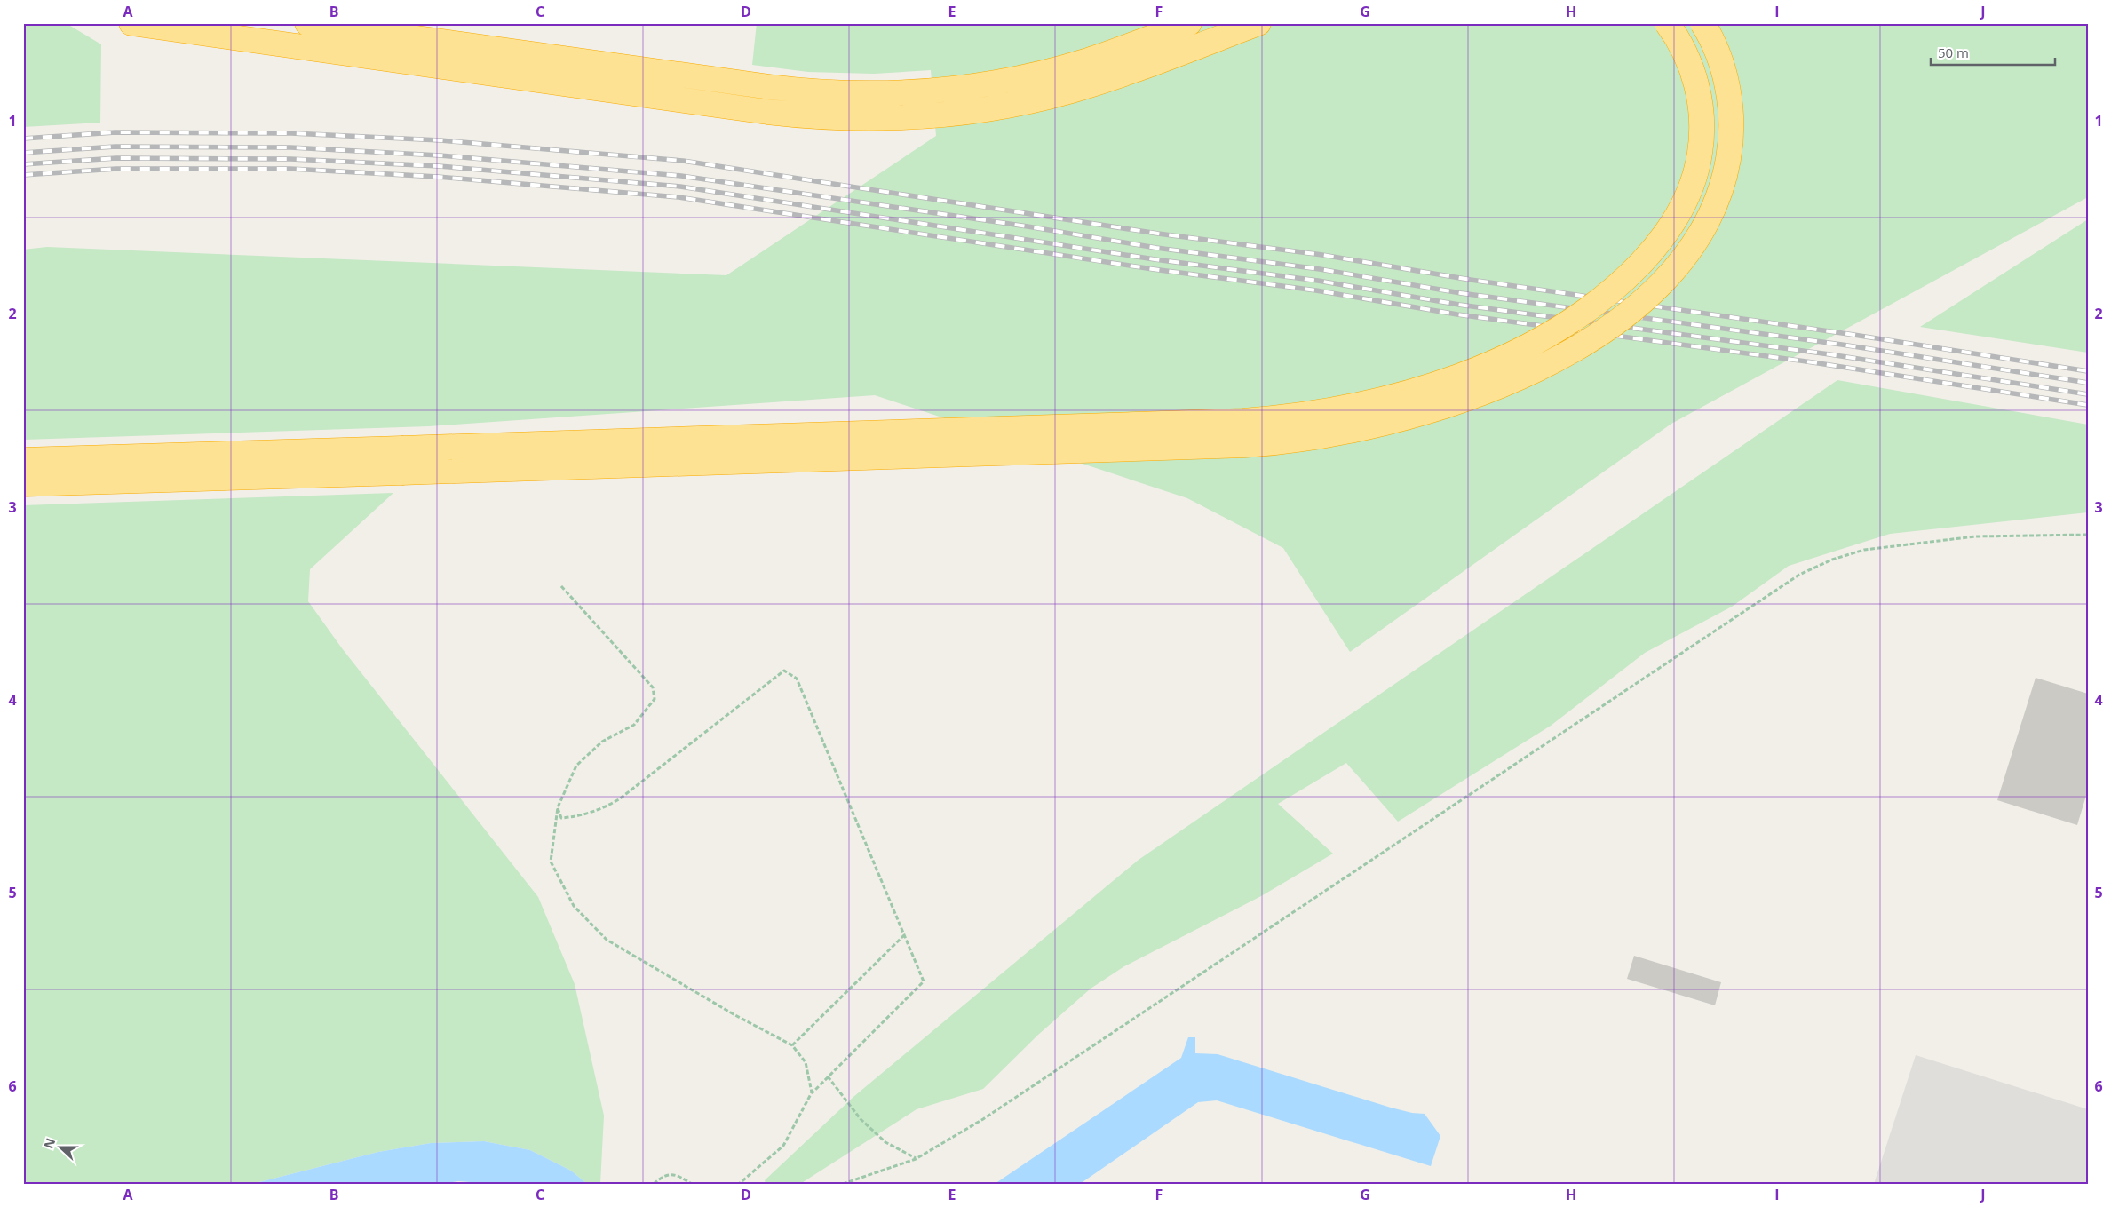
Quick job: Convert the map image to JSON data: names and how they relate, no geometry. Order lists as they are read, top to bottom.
{
  "scale_bar": "50 m",
  "north": "left",
  "grid": {
    "columns": [
      "A",
      "B",
      "C",
      "D",
      "E",
      "F",
      "G",
      "H",
      "I",
      "J"
    ],
    "rows": [
      "1",
      "2",
      "3",
      "4",
      "5",
      "6"
    ]
  }
}
